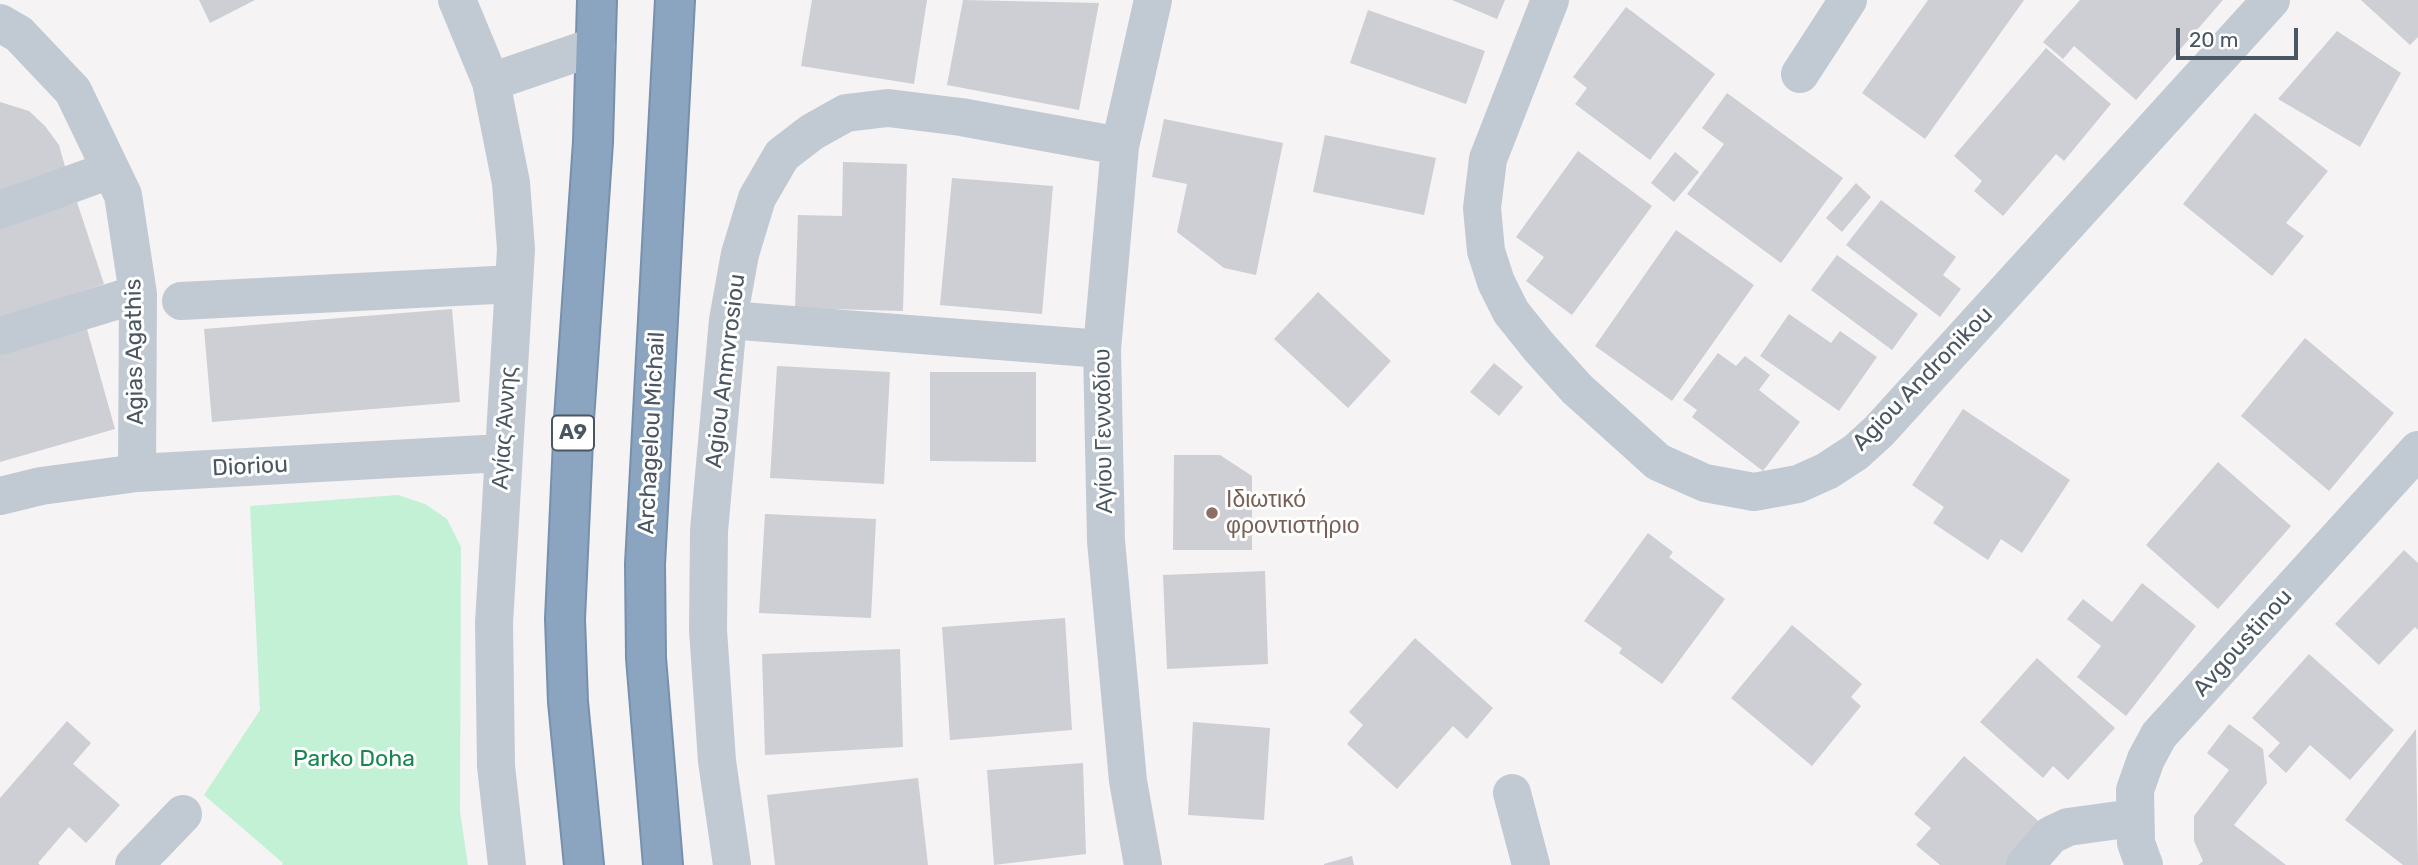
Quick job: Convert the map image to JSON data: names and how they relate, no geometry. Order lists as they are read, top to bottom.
{
  "streets": {
    "highway": ["A9", "Archagelou Michail"],
    "street": [
      "Agias Agathis",
      "Agiou Anmvrosiou",
      "Agiou Andronikou",
      "Αγίας Άννης",
      "Αγίου Γενναδίου",
      "Dioriou",
      "Avgoustinou"
    ]
  },
  "crossings": [
    ["Agias Agathis", "Dioriou"],
    ["Agiou Anmvrosiou", "Αγίου Γενναδίου"],
    ["Αγίας Άννης", "Dioriou"]
  ],
  "parks": ["Parko Doha"],
  "places": ["Ιδιωτικό φροντιστήριο"],
  "scale_bar": "20 m"
}
